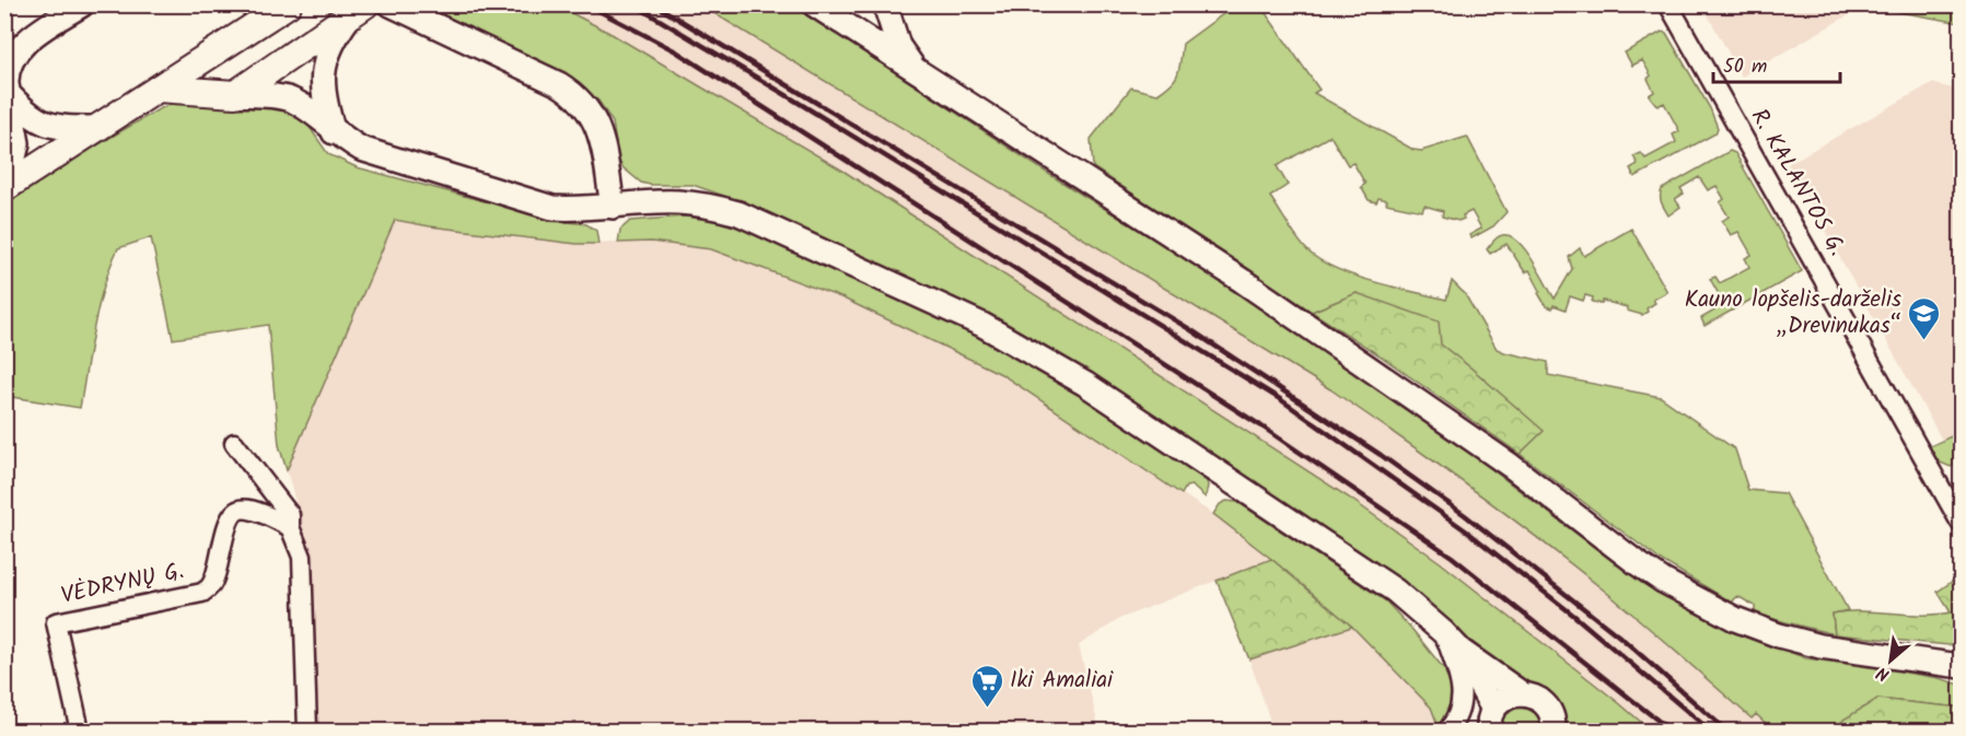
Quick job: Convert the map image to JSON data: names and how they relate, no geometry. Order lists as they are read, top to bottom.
{
  "streets": {
    "street": ["R. KALANTOS G.", "VĖDRYNŲ G."]
  },
  "places": {
    "school or university": ["Kauno lopšelis-darželis „Drevinukas“"],
    "supermarket": ["Iki Amaliai"]
  },
  "scale_bar": "50 m",
  "north": "bottom left"
}
